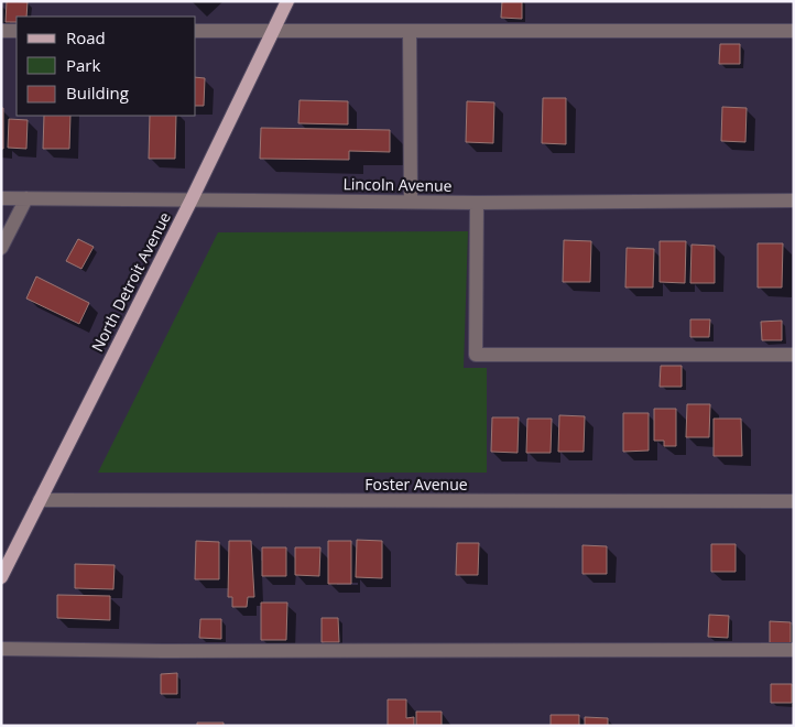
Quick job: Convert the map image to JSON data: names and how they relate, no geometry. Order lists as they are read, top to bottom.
{
  "streets": {
    "main road": ["North Detroit Avenue"],
    "street": ["Lincoln Avenue", "Foster Avenue"]
  },
  "crossings": [
    ["Lincoln Avenue", "North Detroit Avenue"],
    ["North Detroit Avenue", "Foster Avenue"]
  ],
  "legend": ["Road", "Park", "Building"]
}
